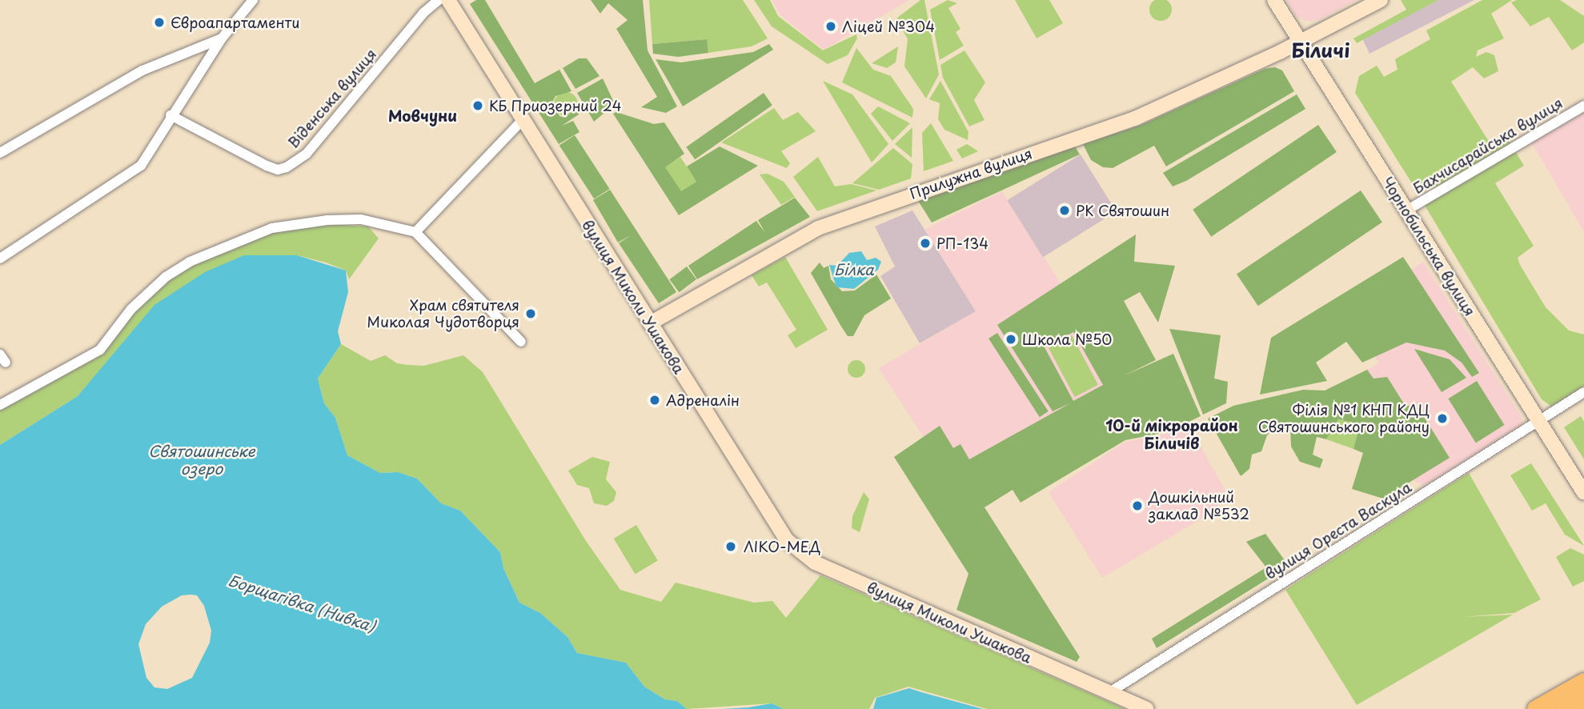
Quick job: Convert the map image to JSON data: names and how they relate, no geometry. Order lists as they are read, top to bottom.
{
  "streets": {
    "street": [
      "Віденська вулиця",
      "Бахчисарайська вулиця",
      "Прилужна вулиця",
      "Чорнобильська вулиця",
      "вулиця Миколи Ушакова",
      "вулиця Ореста Васкула"
    ]
  },
  "crossings": [
    ["Бахчисарайська вулиця", "Чорнобильська вулиця"],
    ["Прилужна вулиця", "Чорнобильська вулиця"],
    ["Прилужна вулиця", "вулиця Миколи Ушакова"],
    ["Чорнобильська вулиця", "вулиця Ореста Васкула"],
    ["вулиця Миколи Ушакова", "вулиця Ореста Васкула"]
  ],
  "districts": ["Біличі", "Мовчуни", "10-й мікрорайон Біличів"],
  "water": ["Білка", "Святошинське озеро", "Борщагівка (Нивка)"],
  "places": [
    "Євроапартаменти",
    "Ліцей №304",
    "КБ Приозерний 24",
    "РК Святошин",
    "РП-134",
    "Храм святителя Миколая Чудотворця",
    "Школа №50",
    "Адреналін",
    "Філія №1 КНП КДЦ Святошинського району",
    "Дошкільний заклад №532",
    "ЛІКО-МЕД"
  ]
}
